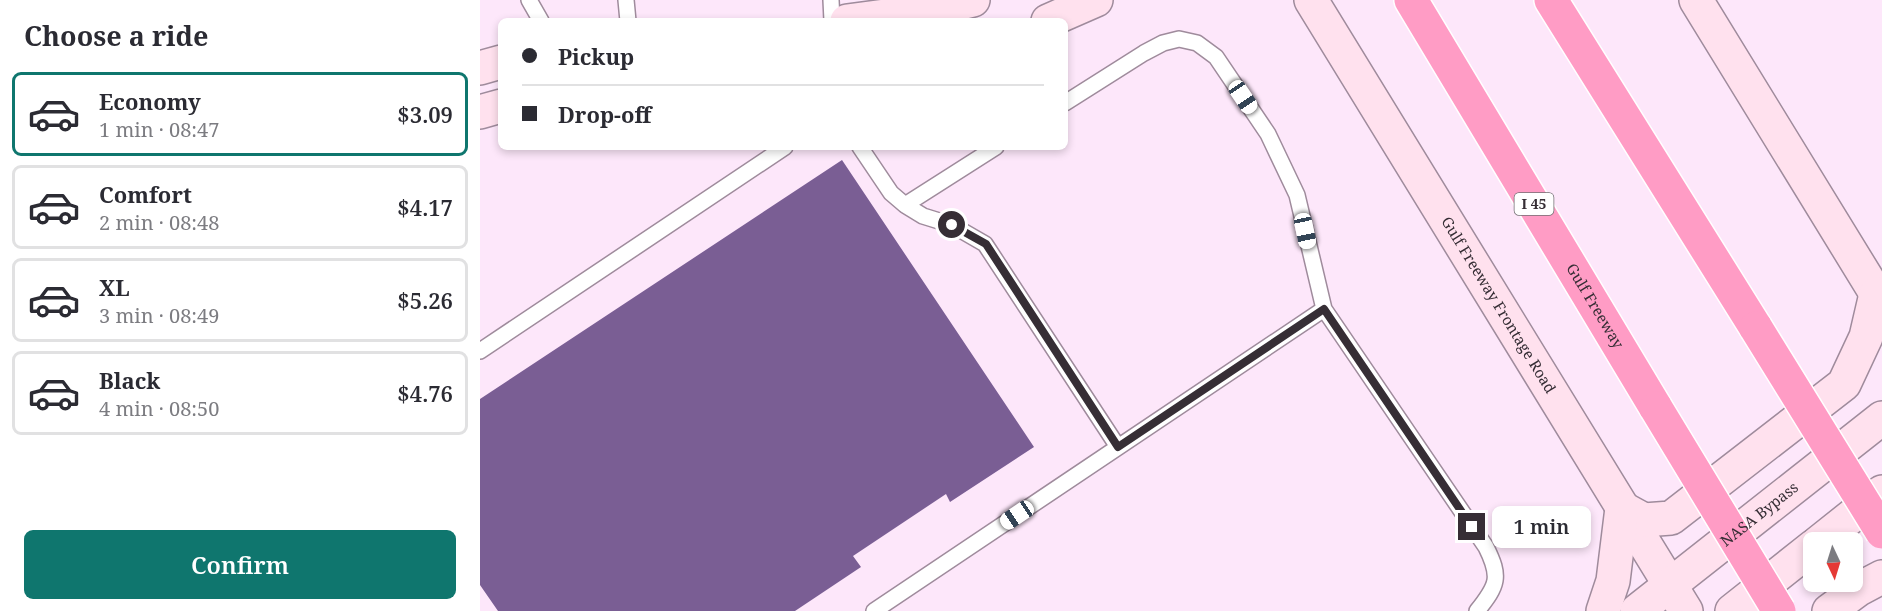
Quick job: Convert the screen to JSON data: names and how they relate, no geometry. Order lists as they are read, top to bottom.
{
  "streets": {
    "highway": ["I 45", "Gulf Freeway"],
    "main road": ["Gulf Freeway Frontage Road", "NASA Bypass"]
  },
  "crossings": [
    ["Gulf Freeway Frontage Road", "NASA Bypass"]
  ],
  "north": "bottom",
  "page": {
    "heading": "Choose a ride",
    "banner": ["Pickup", "Drop-off"],
    "list": [
      {
        "name": "Economy",
        "note": "1 min · 08:47",
        "value": "$3.09"
      },
      {
        "name": "Comfort",
        "note": "2 min · 08:48",
        "value": "$4.17"
      },
      {
        "name": "XL",
        "note": "3 min · 08:49",
        "value": "$5.26"
      },
      {
        "name": "Black",
        "note": "4 min · 08:50",
        "value": "$4.76"
      }
    ],
    "bubble": "1 min",
    "buttons": "Confirm"
  }
}
